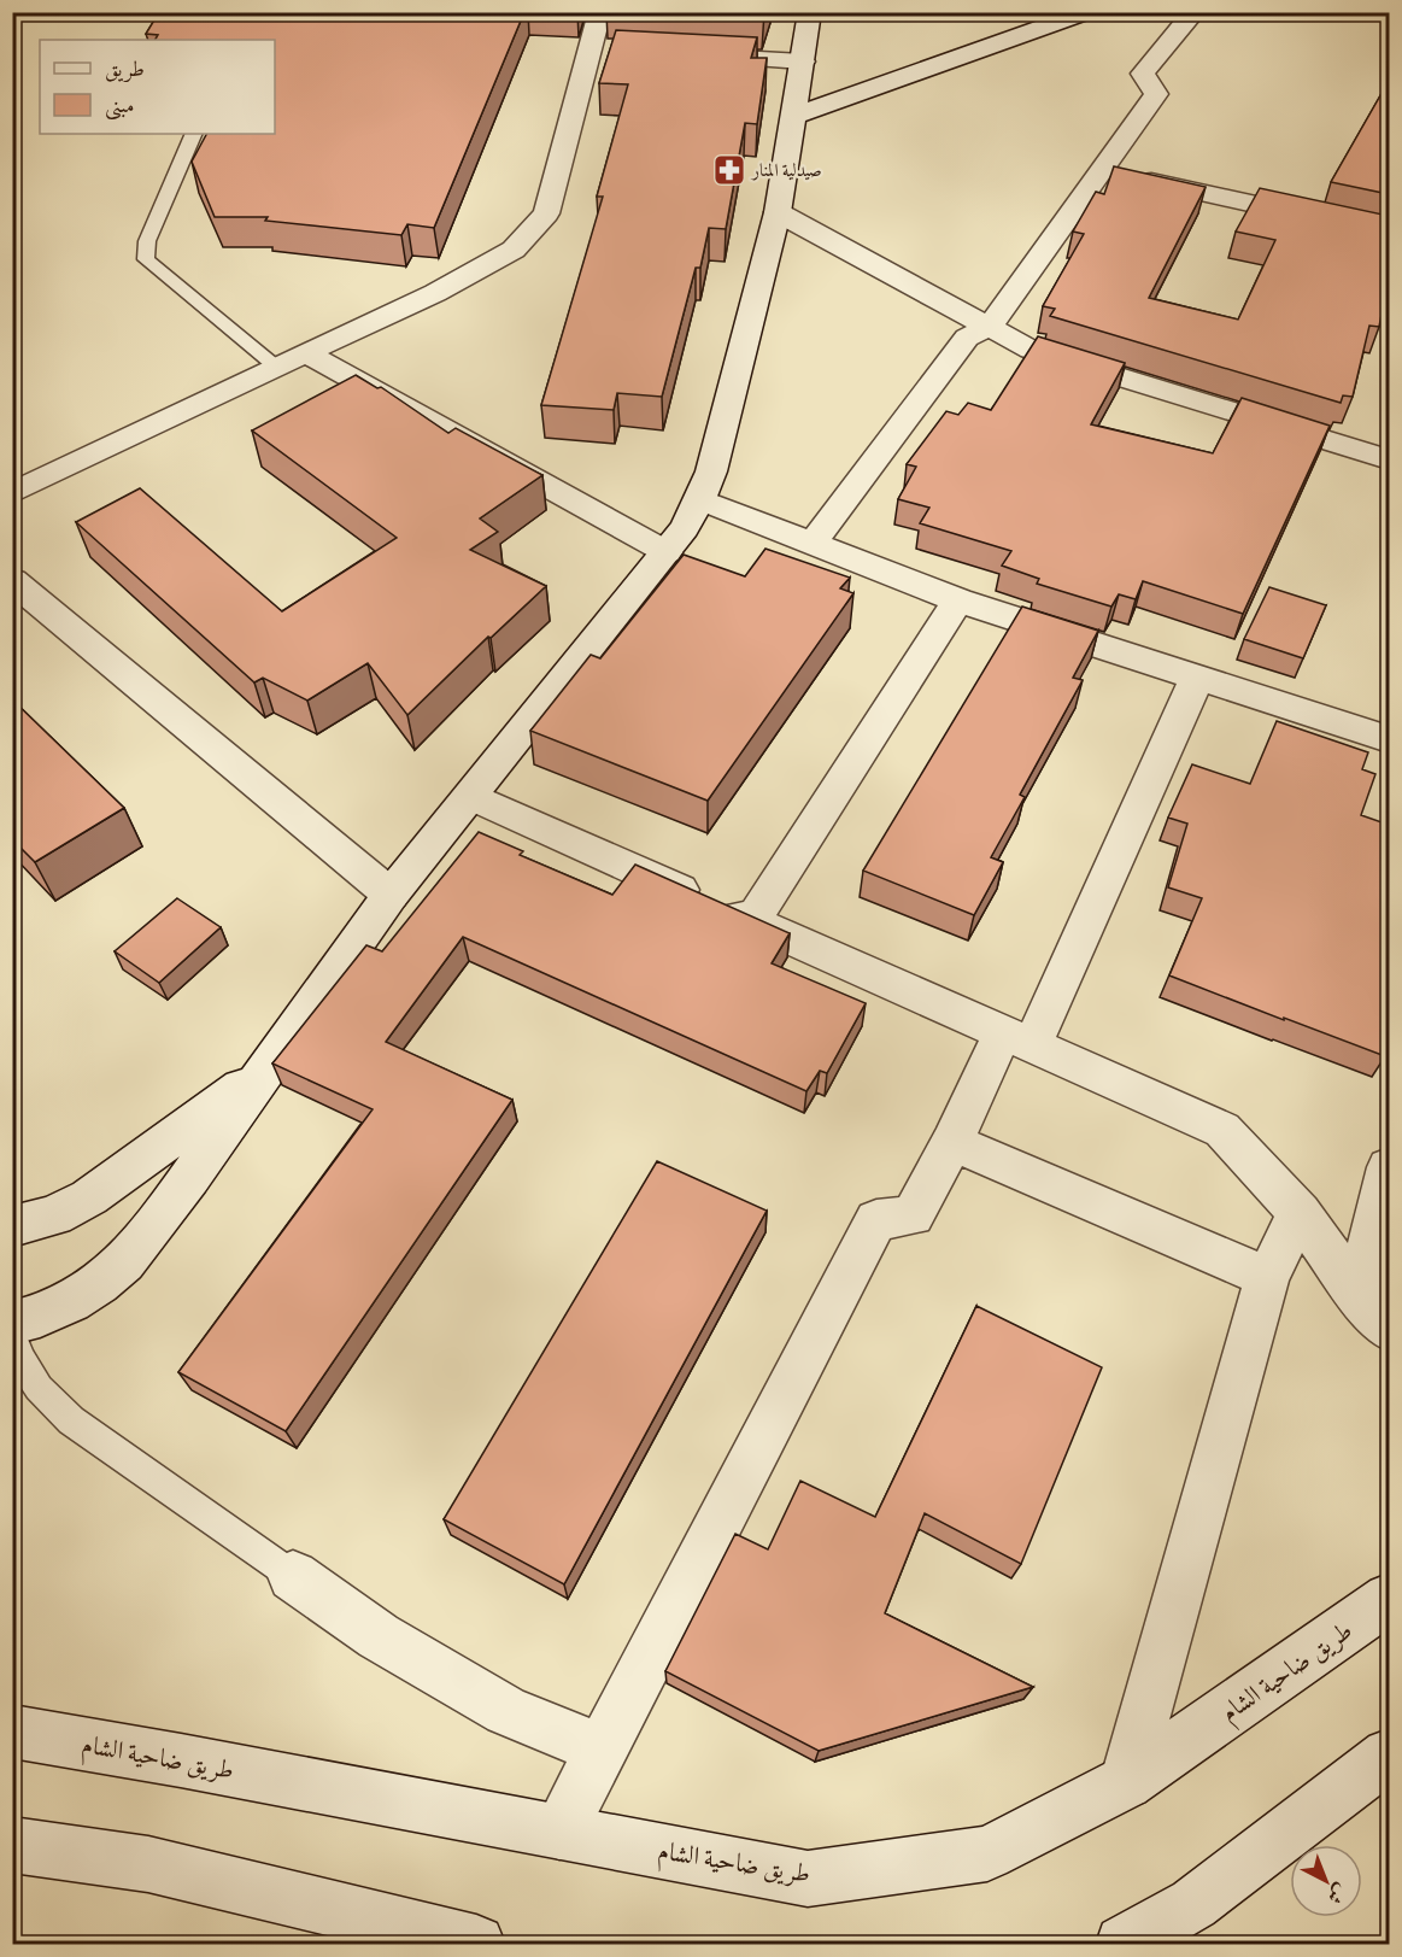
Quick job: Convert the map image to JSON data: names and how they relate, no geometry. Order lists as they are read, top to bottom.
{
  "streets": {
    "street": ["طريق ضاحية الشام"]
  },
  "places": {
    "pharmacy": ["صيدلية المنار"]
  },
  "legend": ["طريق", "مبنى"],
  "north": "bottom right"
}
